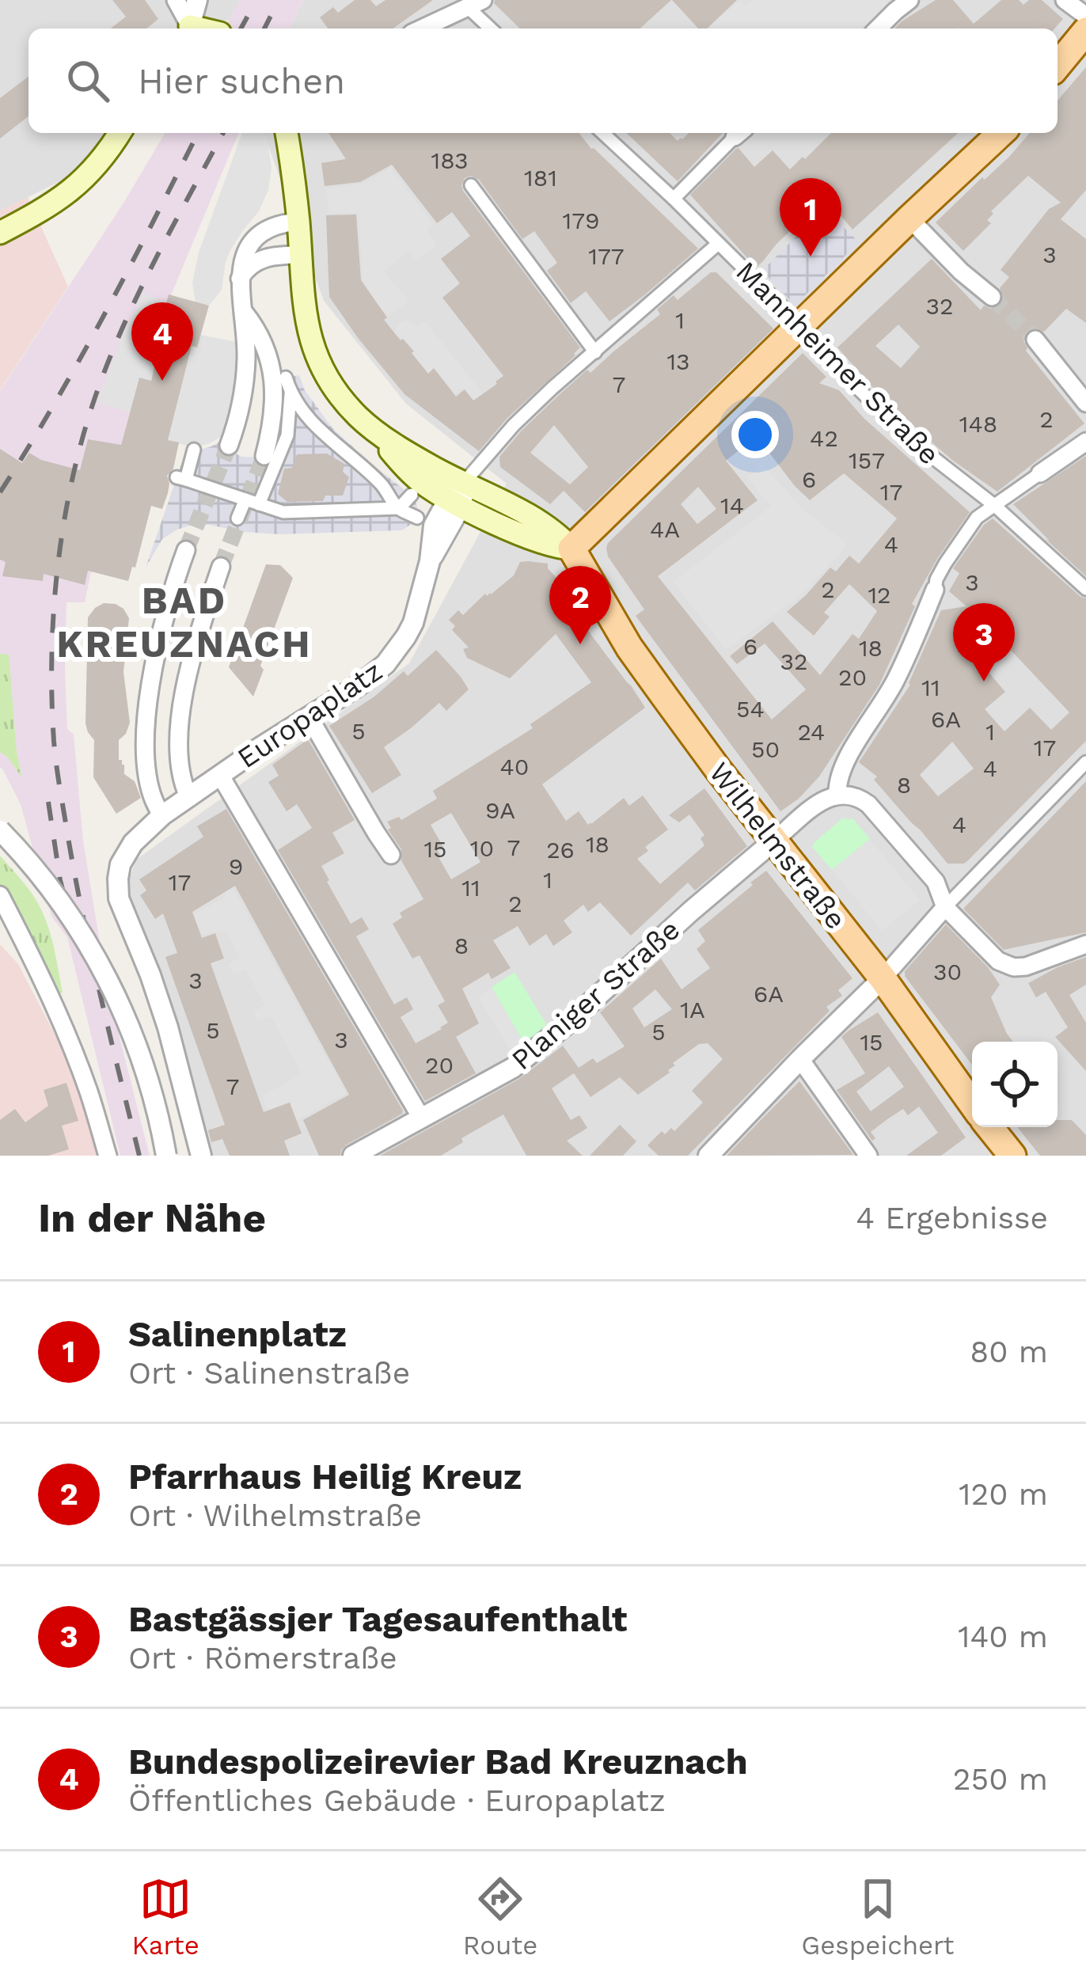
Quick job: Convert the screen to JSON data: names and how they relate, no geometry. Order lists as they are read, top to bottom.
{
  "streets": {
    "main road": ["Wilhelmstraße"],
    "street": ["Mannheimer Straße", "Europaplatz", "Planiger Straße"]
  },
  "crossings": [
    ["Europaplatz", "Wilhelmstraße"],
    ["Wilhelmstraße", "Planiger Straße"]
  ],
  "districts": ["BAD KREUZNACH"],
  "house_numbers": [
    "183",
    "181",
    "179",
    "3",
    "177",
    "32",
    "1",
    "13",
    "7",
    "2",
    "148",
    "42",
    "157",
    "6",
    "17",
    "14",
    "4A",
    "4",
    "3",
    "2",
    "12",
    "6",
    "18",
    "32",
    "20",
    "11",
    "54",
    "6A",
    "5",
    "24",
    "1",
    "17",
    "50",
    "40",
    "4",
    "8",
    "9A",
    "4",
    "18",
    "7",
    "10",
    "15",
    "26",
    "9",
    "1",
    "17",
    "11",
    "2",
    "8",
    "30",
    "3",
    "6A",
    "1A",
    "5",
    "5",
    "3",
    "15",
    "20",
    "7"
  ],
  "page": {
    "search": "Hier suchen",
    "pins": [
      "1",
      "4",
      "2",
      "3"
    ],
    "heading": ["In der Nähe", "4 Ergebnisse"],
    "list": [
      {
        "mark": "1",
        "name": "Salinenplatz",
        "note": "Ort · Salinenstraße",
        "value": "80 m"
      },
      {
        "mark": "2",
        "name": "Pfarrhaus Heilig Kreuz",
        "note": "Ort · Wilhelmstraße",
        "value": "120 m"
      },
      {
        "mark": "3",
        "name": "Bastgässjer Tagesaufenthalt",
        "note": "Ort · Römerstraße",
        "value": "140 m"
      },
      {
        "mark": "4",
        "name": "Bundespolizeirevier Bad Kreuznach",
        "note": "Öffentliches Gebäude · Europaplatz",
        "value": "250 m"
      }
    ],
    "nav": ["Karte", "Route", "Gespeichert"]
  }
}
